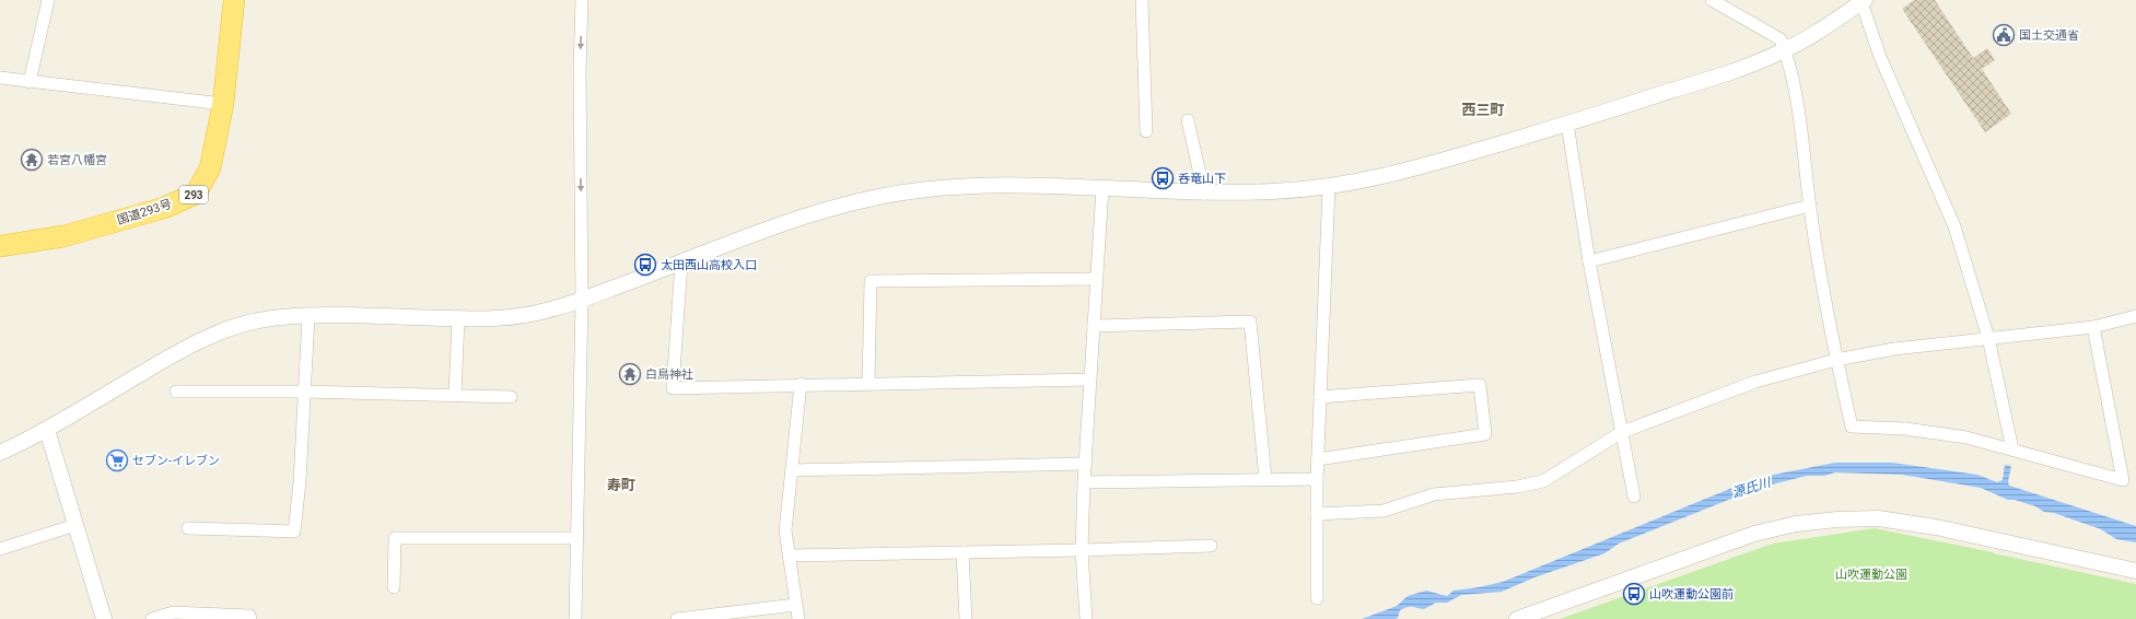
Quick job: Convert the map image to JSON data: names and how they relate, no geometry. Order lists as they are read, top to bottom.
{
  "streets": {
    "highway": ["293", "国道293号"]
  },
  "districts": ["西三町", "寿町"],
  "water": ["源氏川"],
  "parks": ["山吹運動公園"],
  "places": {
    "public building": ["国土交通省"],
    "temple": ["若宮八幡宮", "白鳥神社"],
    "bus stop": ["呑竜山下", "太田西山高校入口", "山吹運動公園前"],
    "supermarket": ["セブン-イレブン"]
  }
}
